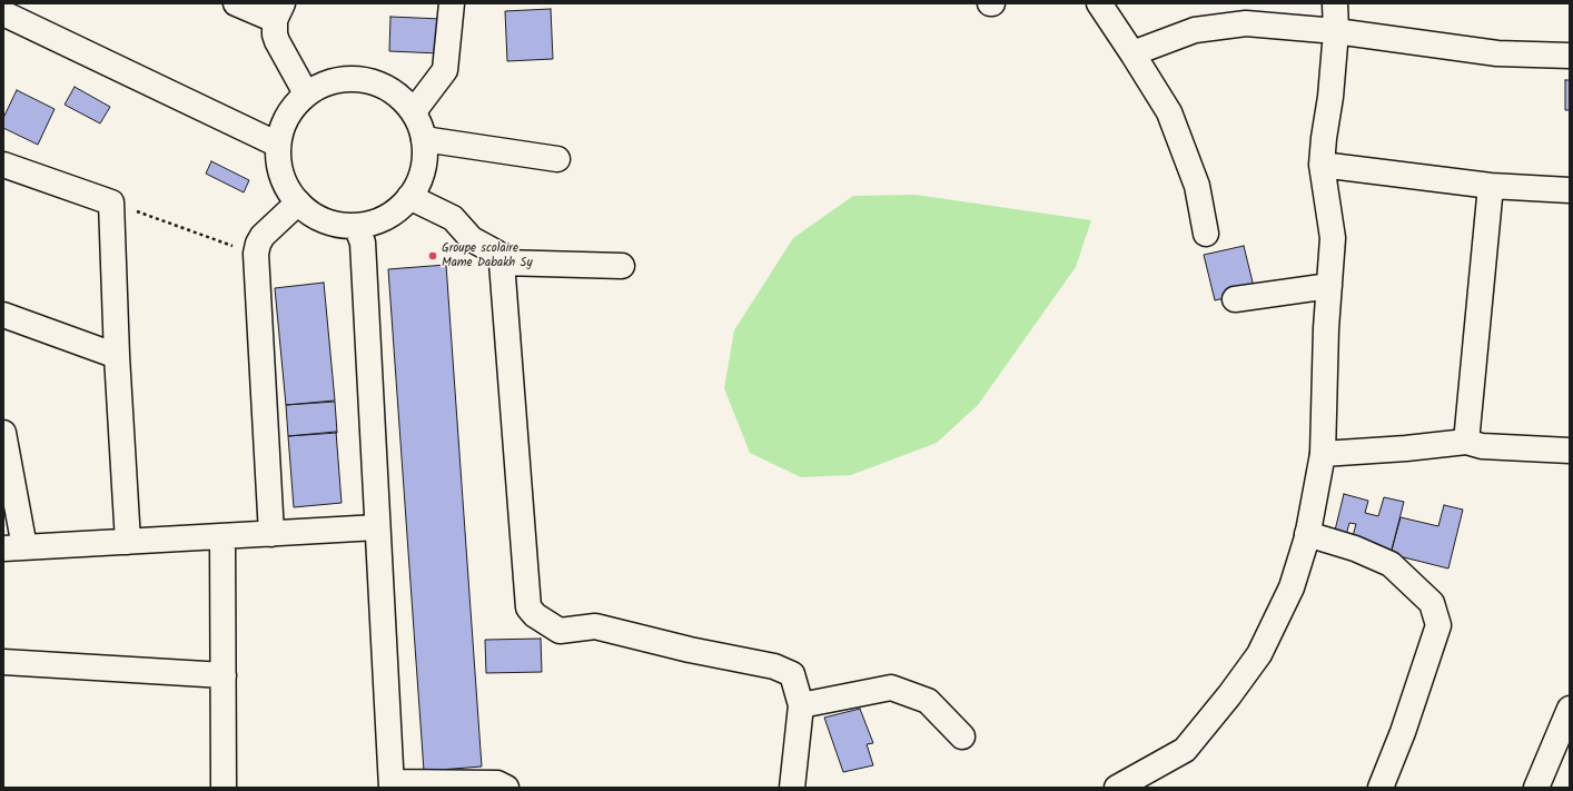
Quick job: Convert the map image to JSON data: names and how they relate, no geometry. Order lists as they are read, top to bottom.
{
  "places": ["Groupe scolaire Mame Dabakh Sy"]
}
